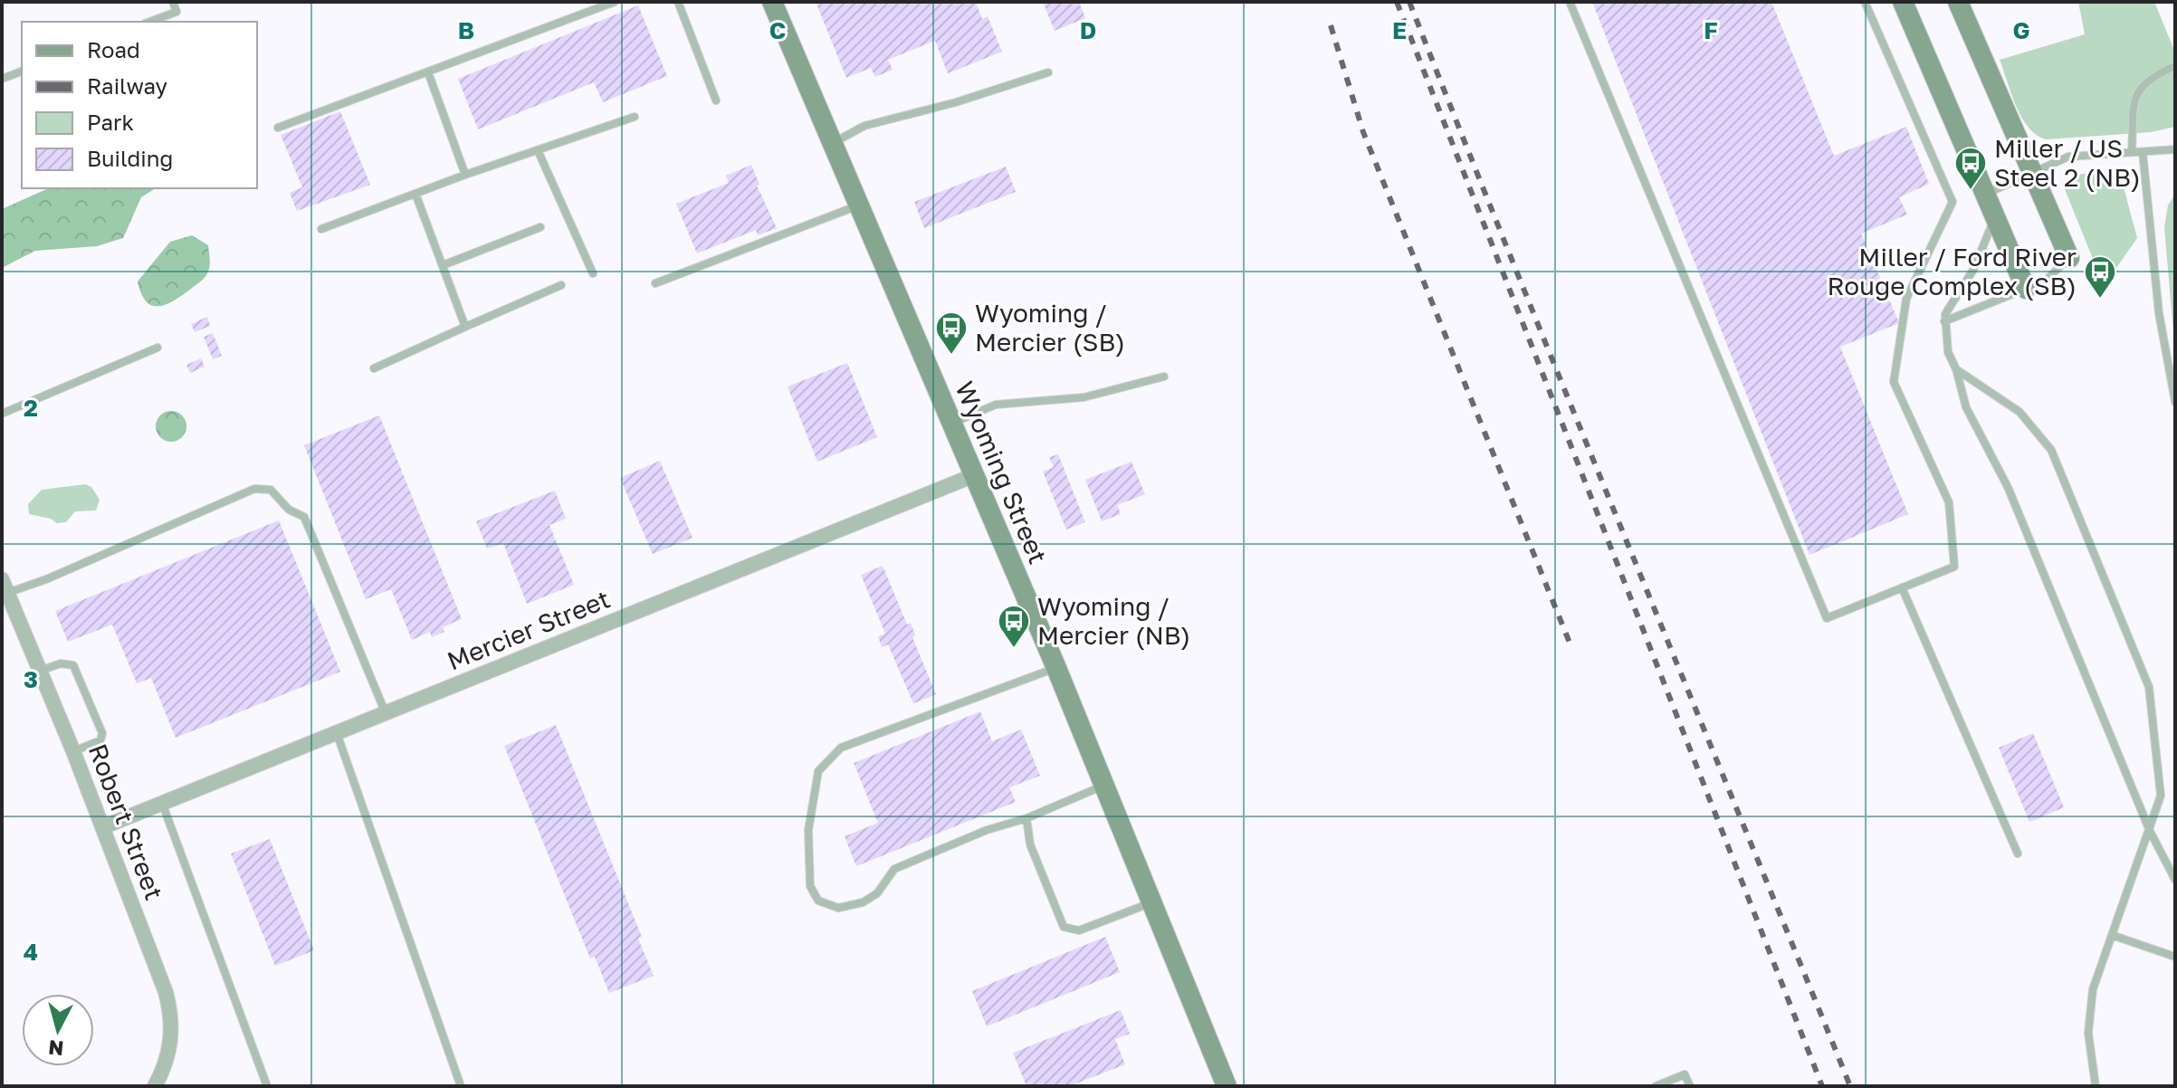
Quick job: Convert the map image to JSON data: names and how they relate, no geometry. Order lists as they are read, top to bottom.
{
  "streets": {
    "main road": ["Wyoming Street"],
    "street": ["Mercier Street", "Robert Street"]
  },
  "crossings": [
    ["Wyoming Street", "Mercier Street"],
    ["Mercier Street", "Robert Street"]
  ],
  "places": {
    "bus stop": [
      "Miller / US Steel 2 (NB)",
      "Miller / Ford River Rouge Complex (SB)",
      "Wyoming / Mercier (SB)",
      "Wyoming / Mercier (NB)"
    ]
  },
  "legend": [
    "Road",
    "Railway",
    "Park",
    "Building"
  ],
  "north": "bottom",
  "grid": {
    "columns": [
      "B",
      "C",
      "D",
      "E",
      "F",
      "G"
    ],
    "rows": ["2", "3", "4"]
  }
}
